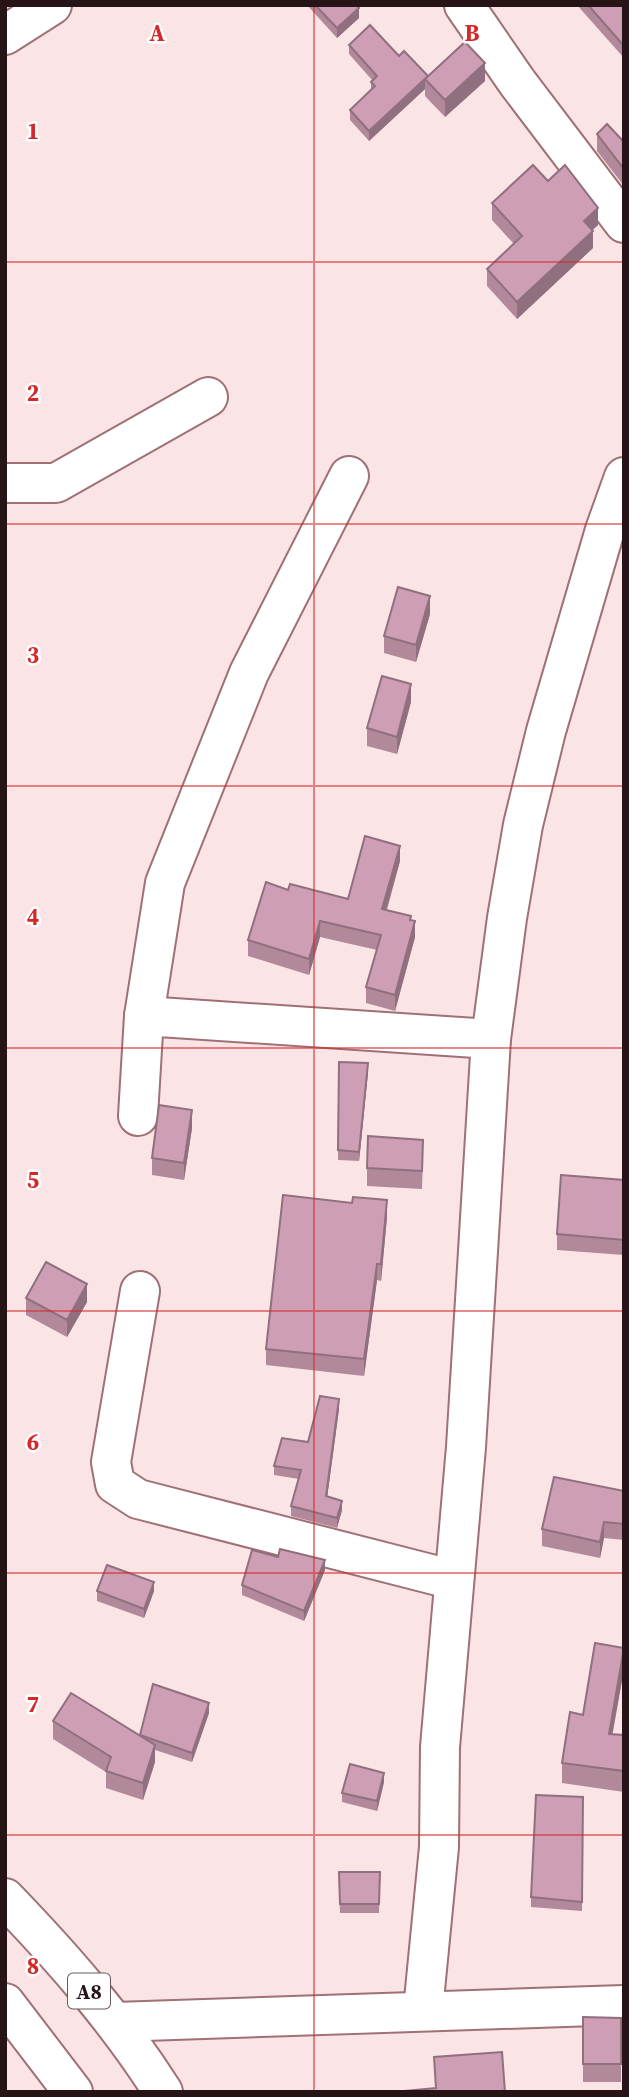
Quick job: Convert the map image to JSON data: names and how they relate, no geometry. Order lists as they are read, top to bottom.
{
  "streets": {
    "main road": ["A8"]
  },
  "grid": {
    "columns": ["A", "B"],
    "rows": [
      "1",
      "2",
      "3",
      "4",
      "5",
      "6",
      "7",
      "8"
    ]
  }
}
